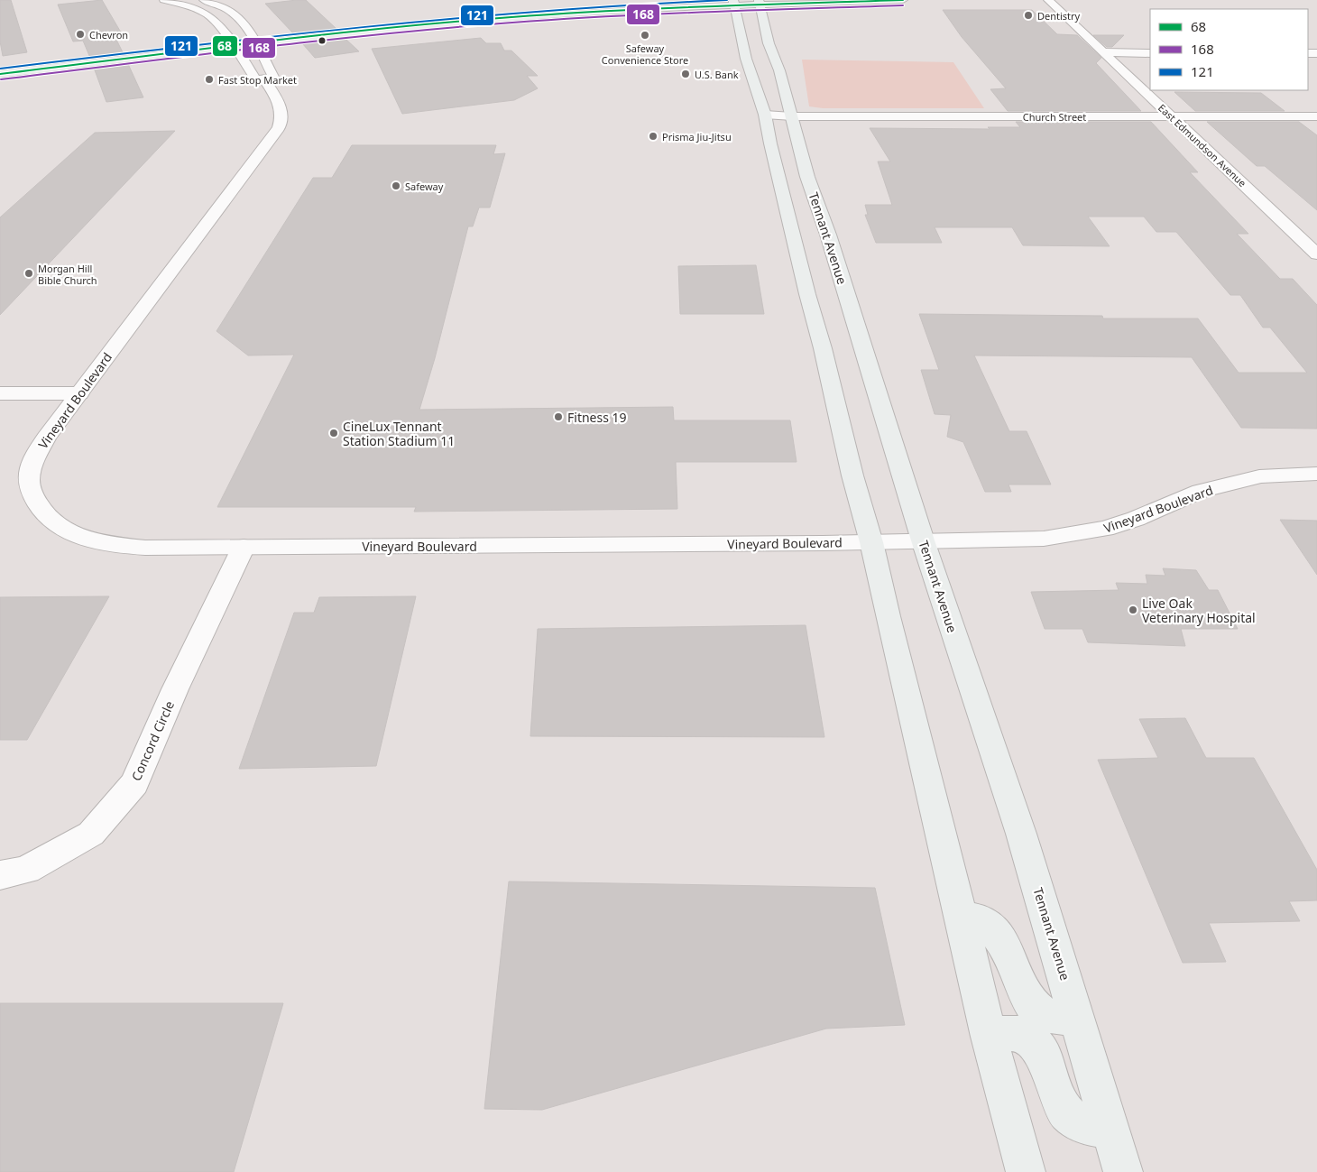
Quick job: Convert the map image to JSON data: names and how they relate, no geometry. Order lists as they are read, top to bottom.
{
  "streets": {
    "main road": ["Tennant Avenue"],
    "street": [
      "Church Street",
      "East Edmundson Avenue",
      "Vineyard Boulevard",
      "Concord Circle"
    ]
  },
  "crossings": [
    ["Church Street", "East Edmundson Avenue"],
    ["Church Street", "Tennant Avenue"],
    ["Tennant Avenue", "Vineyard Boulevard"],
    ["Vineyard Boulevard", "Concord Circle"]
  ],
  "places": [
    "Dentistry",
    "Chevron",
    "Safeway Convenience Store",
    "U.S. Bank",
    "Fast Stop Market",
    "Prisma Jiu-Jitsu",
    "Safeway",
    "Morgan Hill Bible Church",
    "Fitness 19",
    "CineLux Tennant Station Stadium 11",
    "Live Oak Veterinary Hospital"
  ],
  "lines": ["transit line 68", "transit line 121", "transit line 168"],
  "legend": ["68", "168", "121"]
}
